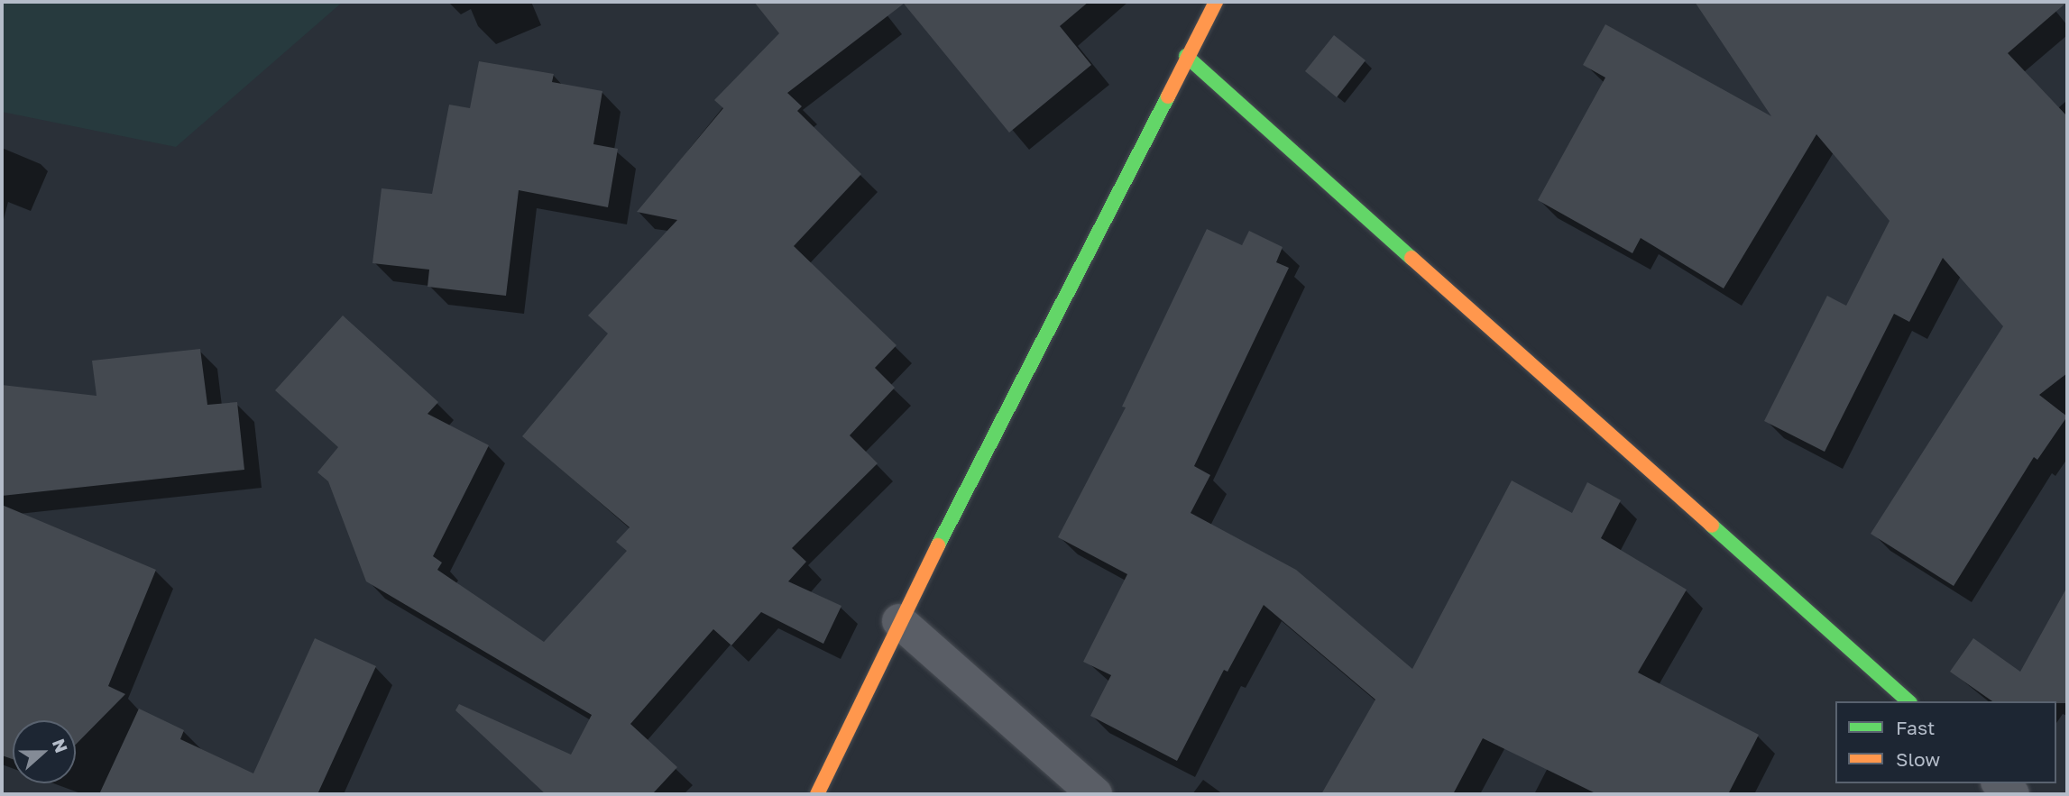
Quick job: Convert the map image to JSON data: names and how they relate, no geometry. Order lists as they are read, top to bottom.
{
  "legend": ["Fast", "Slow"],
  "north": "right"
}
